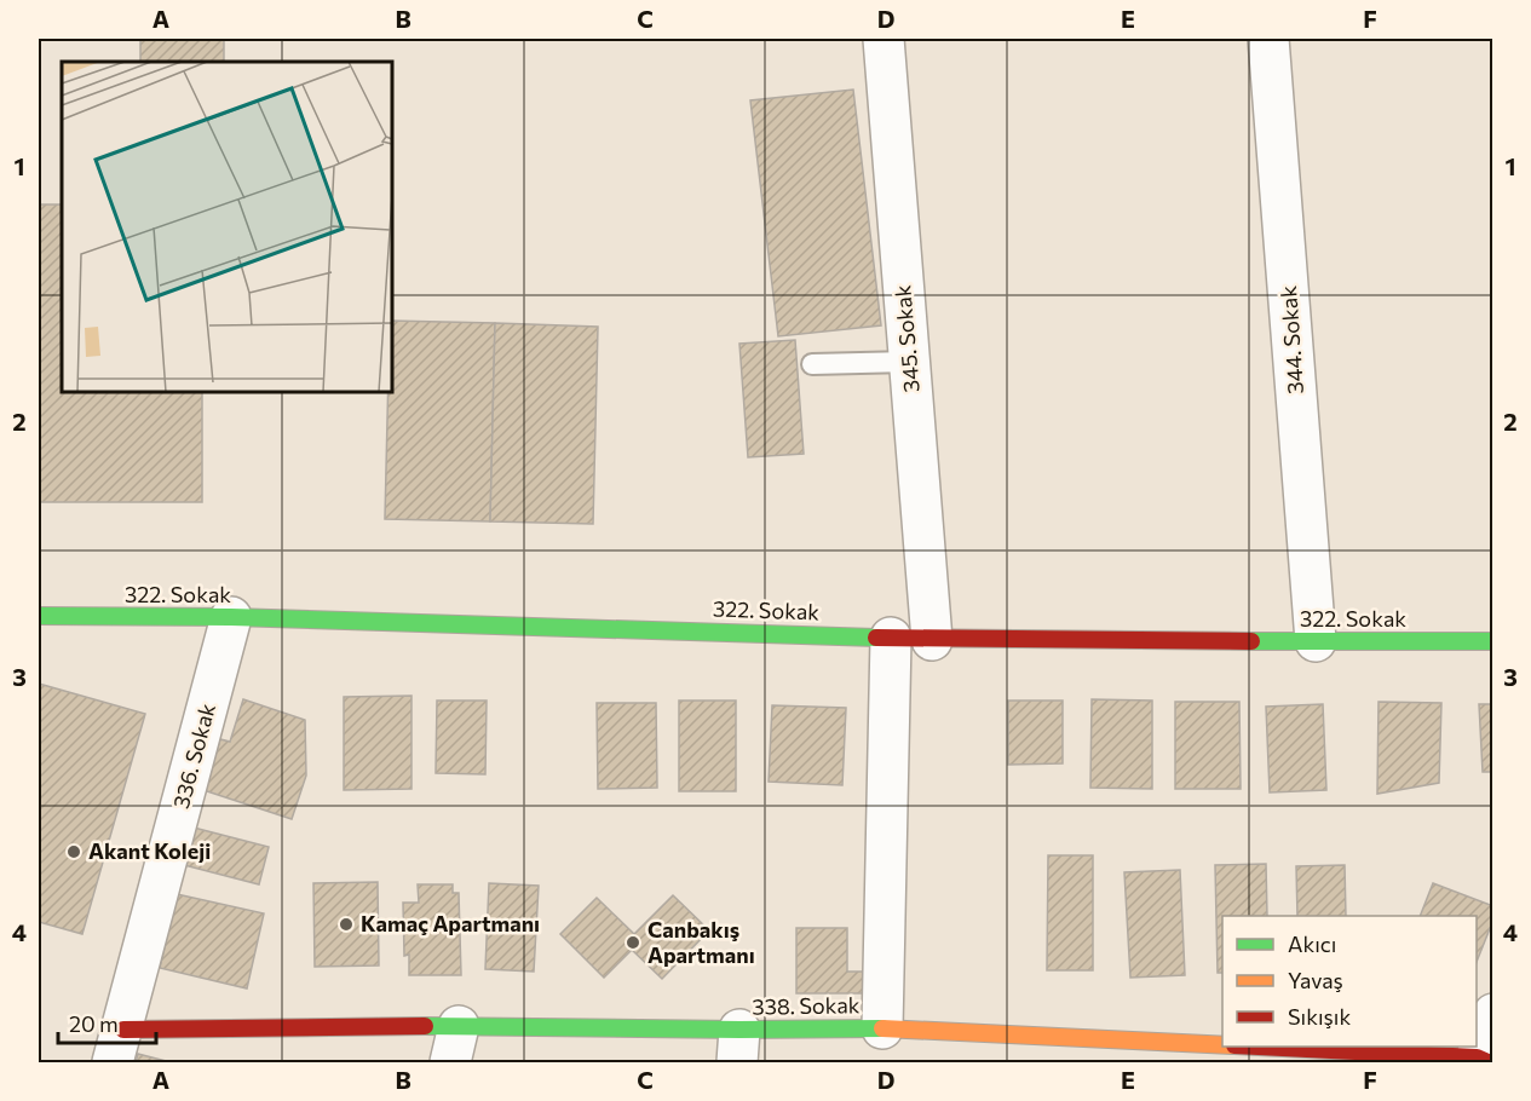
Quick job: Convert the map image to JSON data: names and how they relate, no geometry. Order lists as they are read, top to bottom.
{
  "streets": {
    "street": [
      "345. Sokak",
      "344. Sokak",
      "322. Sokak",
      "336. Sokak",
      "338. Sokak"
    ]
  },
  "crossings": [
    ["345. Sokak", "322. Sokak"],
    ["344. Sokak", "322. Sokak"],
    ["322. Sokak", "336. Sokak"],
    ["336. Sokak", "338. Sokak"]
  ],
  "places": ["Akant Koleji", "Kamaç Apartmanı", "Canbakış Apartmanı"],
  "legend": ["Akıcı", "Yavaş", "Sıkışık"],
  "scale_bar": "20 m",
  "grid": {
    "columns": [
      "A",
      "B",
      "C",
      "D",
      "E",
      "F"
    ],
    "rows": [
      "1",
      "2",
      "3",
      "4"
    ]
  }
}
